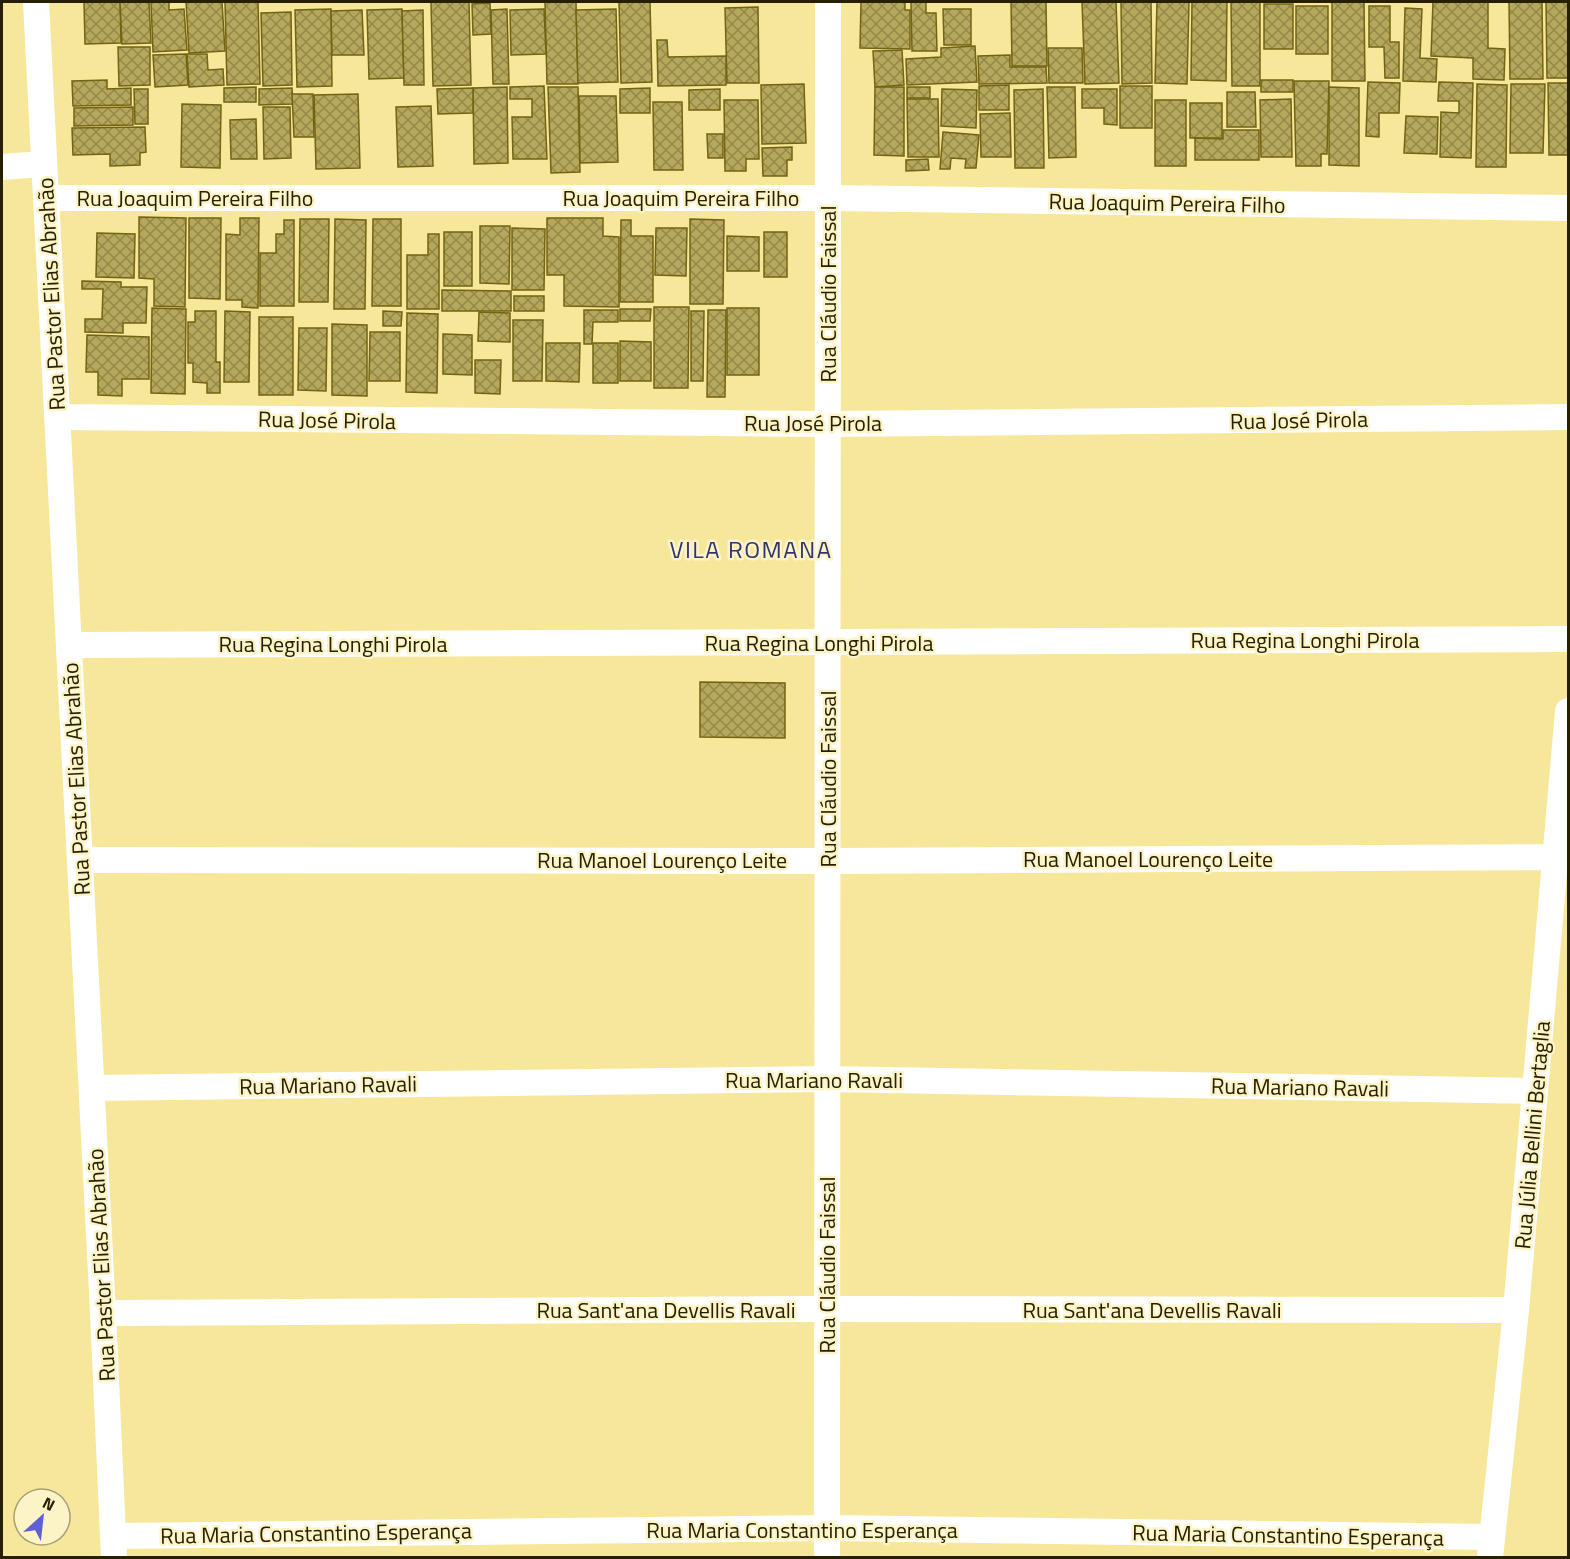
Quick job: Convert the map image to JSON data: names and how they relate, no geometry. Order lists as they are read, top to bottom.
{
  "streets": {
    "street": [
      "Rua Joaquim Pereira Filho",
      "Rua Pastor Elias Abrahão",
      "Rua Cláudio Faissal",
      "Rua José Pirola",
      "Rua Regina Longhi Pirola",
      "Rua Manoel Lourenço Leite",
      "Rua Mariano Ravali",
      "Rua Júlia Bellini Bertaglia",
      "Rua Sant'ana Devellis Ravali",
      "Rua Maria Constantino Esperança"
    ]
  },
  "crossings": [
    ["Rua Joaquim Pereira Filho", "Rua Pastor Elias Abrahão"],
    ["Rua Joaquim Pereira Filho", "Rua Cláudio Faissal"],
    ["Rua Pastor Elias Abrahão", "Rua José Pirola"],
    ["Rua Pastor Elias Abrahão", "Rua Regina Longhi Pirola"],
    ["Rua Pastor Elias Abrahão", "Rua Manoel Lourenço Leite"],
    ["Rua Pastor Elias Abrahão", "Rua Mariano Ravali"],
    ["Rua Pastor Elias Abrahão", "Rua Sant'ana Devellis Ravali"],
    ["Rua Pastor Elias Abrahão", "Rua Maria Constantino Esperança"],
    ["Rua Cláudio Faissal", "Rua José Pirola"],
    ["Rua Cláudio Faissal", "Rua Regina Longhi Pirola"],
    ["Rua Cláudio Faissal", "Rua Manoel Lourenço Leite"],
    ["Rua Cláudio Faissal", "Rua Mariano Ravali"],
    ["Rua Cláudio Faissal", "Rua Sant'ana Devellis Ravali"],
    ["Rua Cláudio Faissal", "Rua Maria Constantino Esperança"],
    ["Rua Manoel Lourenço Leite", "Rua Júlia Bellini Bertaglia"],
    ["Rua Mariano Ravali", "Rua Júlia Bellini Bertaglia"],
    ["Rua Júlia Bellini Bertaglia", "Rua Sant'ana Devellis Ravali"],
    ["Rua Júlia Bellini Bertaglia", "Rua Maria Constantino Esperança"]
  ],
  "districts": ["VILA ROMANA"],
  "north": "top right"
}
